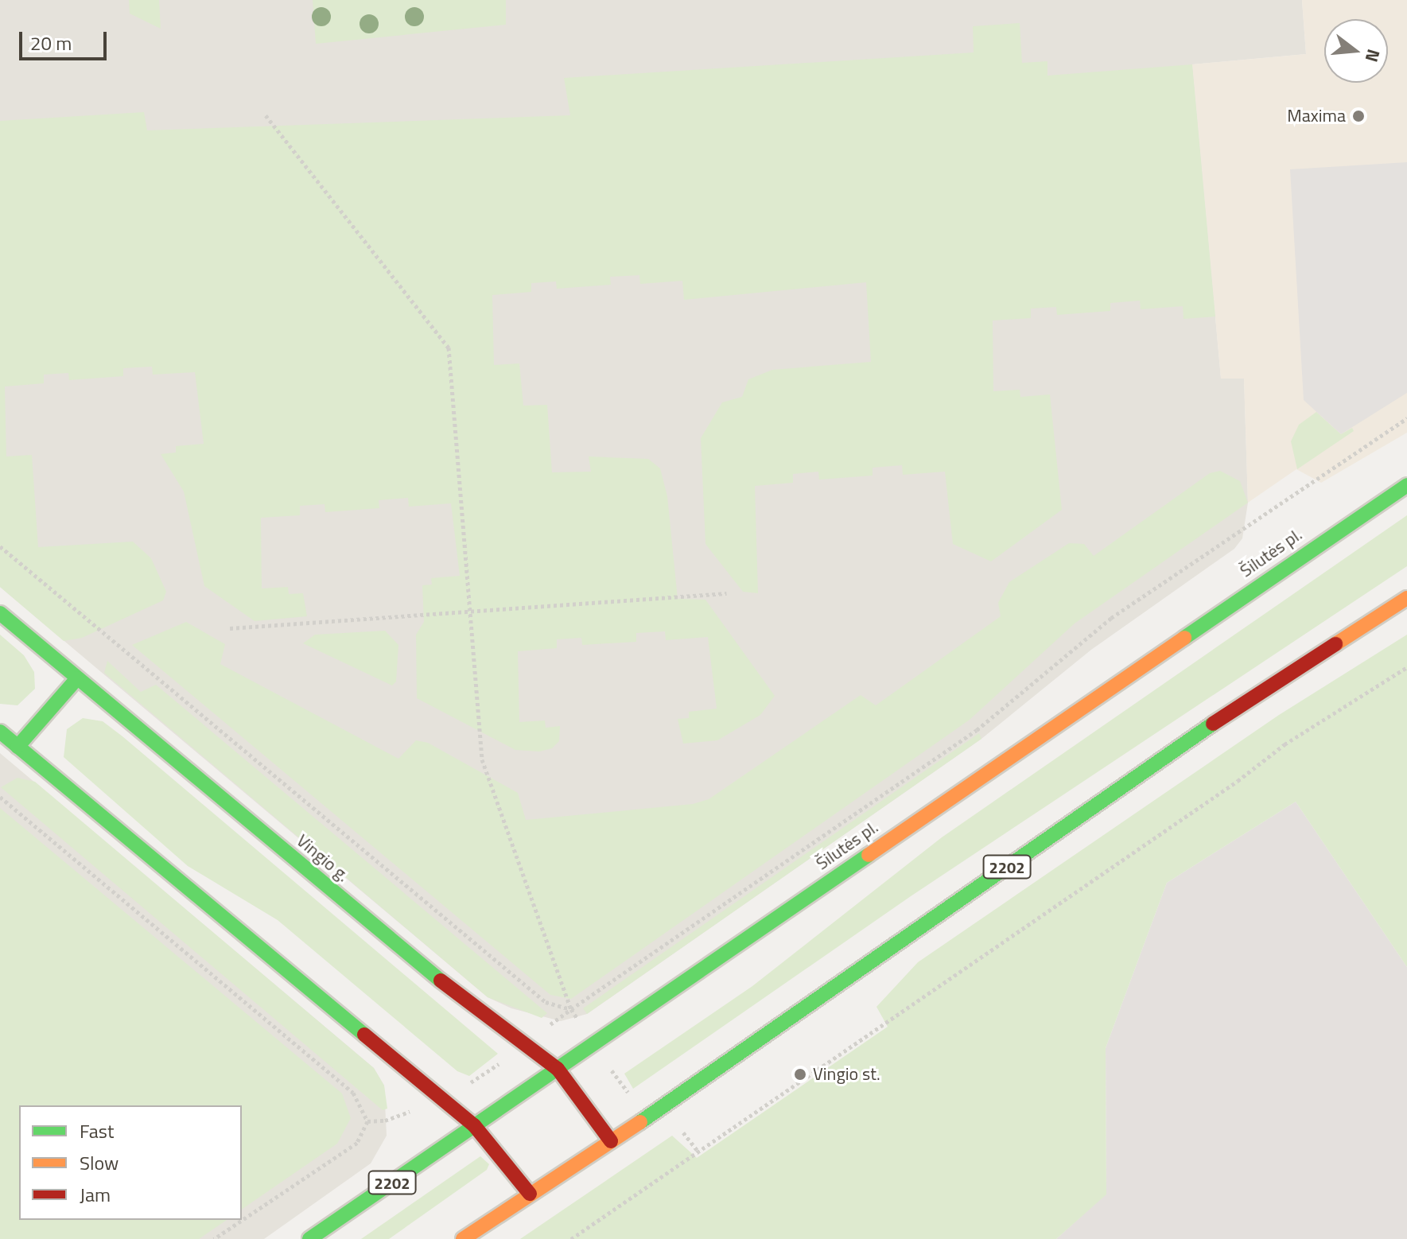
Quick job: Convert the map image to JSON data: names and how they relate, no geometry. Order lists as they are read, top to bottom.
{
  "streets": {
    "main road": ["Šilutės pl.", "Vingio g.", "2202"]
  },
  "crossings": [
    ["Šilutės pl.", "Vingio g."],
    ["Vingio g.", "2202"]
  ],
  "places": ["Maxima", "Vingio st."],
  "legend": ["Fast", "Slow", "Jam"],
  "scale_bar": "20 m",
  "north": "right"
}
